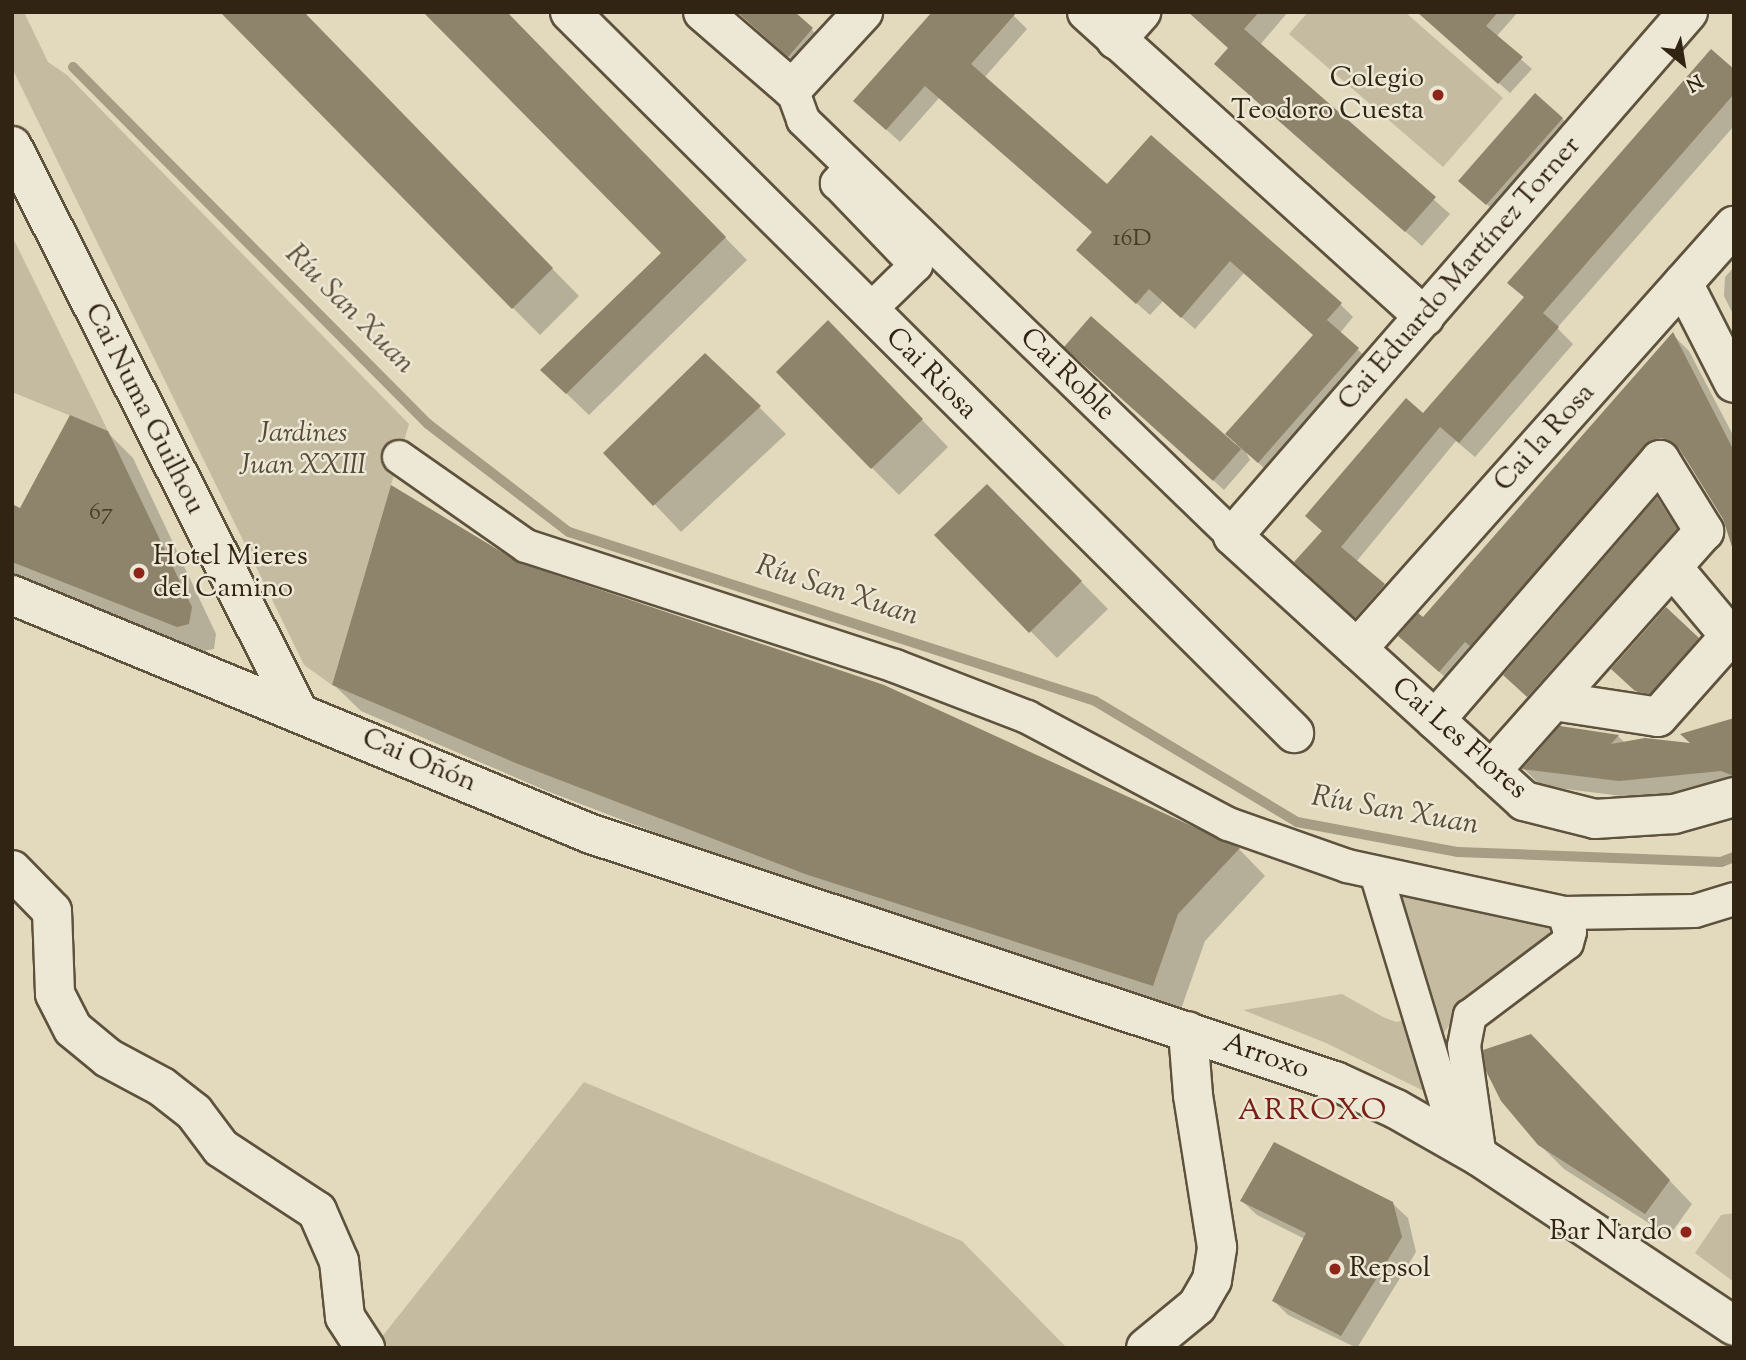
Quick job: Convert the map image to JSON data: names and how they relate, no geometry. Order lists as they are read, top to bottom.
{
  "streets": {
    "street": [
      "Cai Eduardo Martínez Torner",
      "Cai Riosa",
      "Cai Roble",
      "Cai Numa Guilhou",
      "Cai la Rosa",
      "Cai Les Flores",
      "Cai Oñón",
      "Arroxo"
    ]
  },
  "crossings": [
    ["Cai Eduardo Martínez Torner", "Cai Roble"],
    ["Cai Roble", "Cai la Rosa"],
    ["Cai Roble", "Cai Les Flores"],
    ["Cai Numa Guilhou", "Cai Oñón"],
    ["Cai la Rosa", "Cai Les Flores"],
    ["Cai Oñón", "Arroxo"]
  ],
  "districts": ["ARROXO"],
  "water": ["Ríu San Xuan"],
  "parks": ["Jardines Juan XXIII"],
  "places": [
    "Colegio Teodoro Cuesta",
    "Hotel Mieres del Camino",
    "Bar Nardo",
    "Repsol"
  ],
  "house_numbers": ["16D", "67"],
  "north": "bottom right"
}
